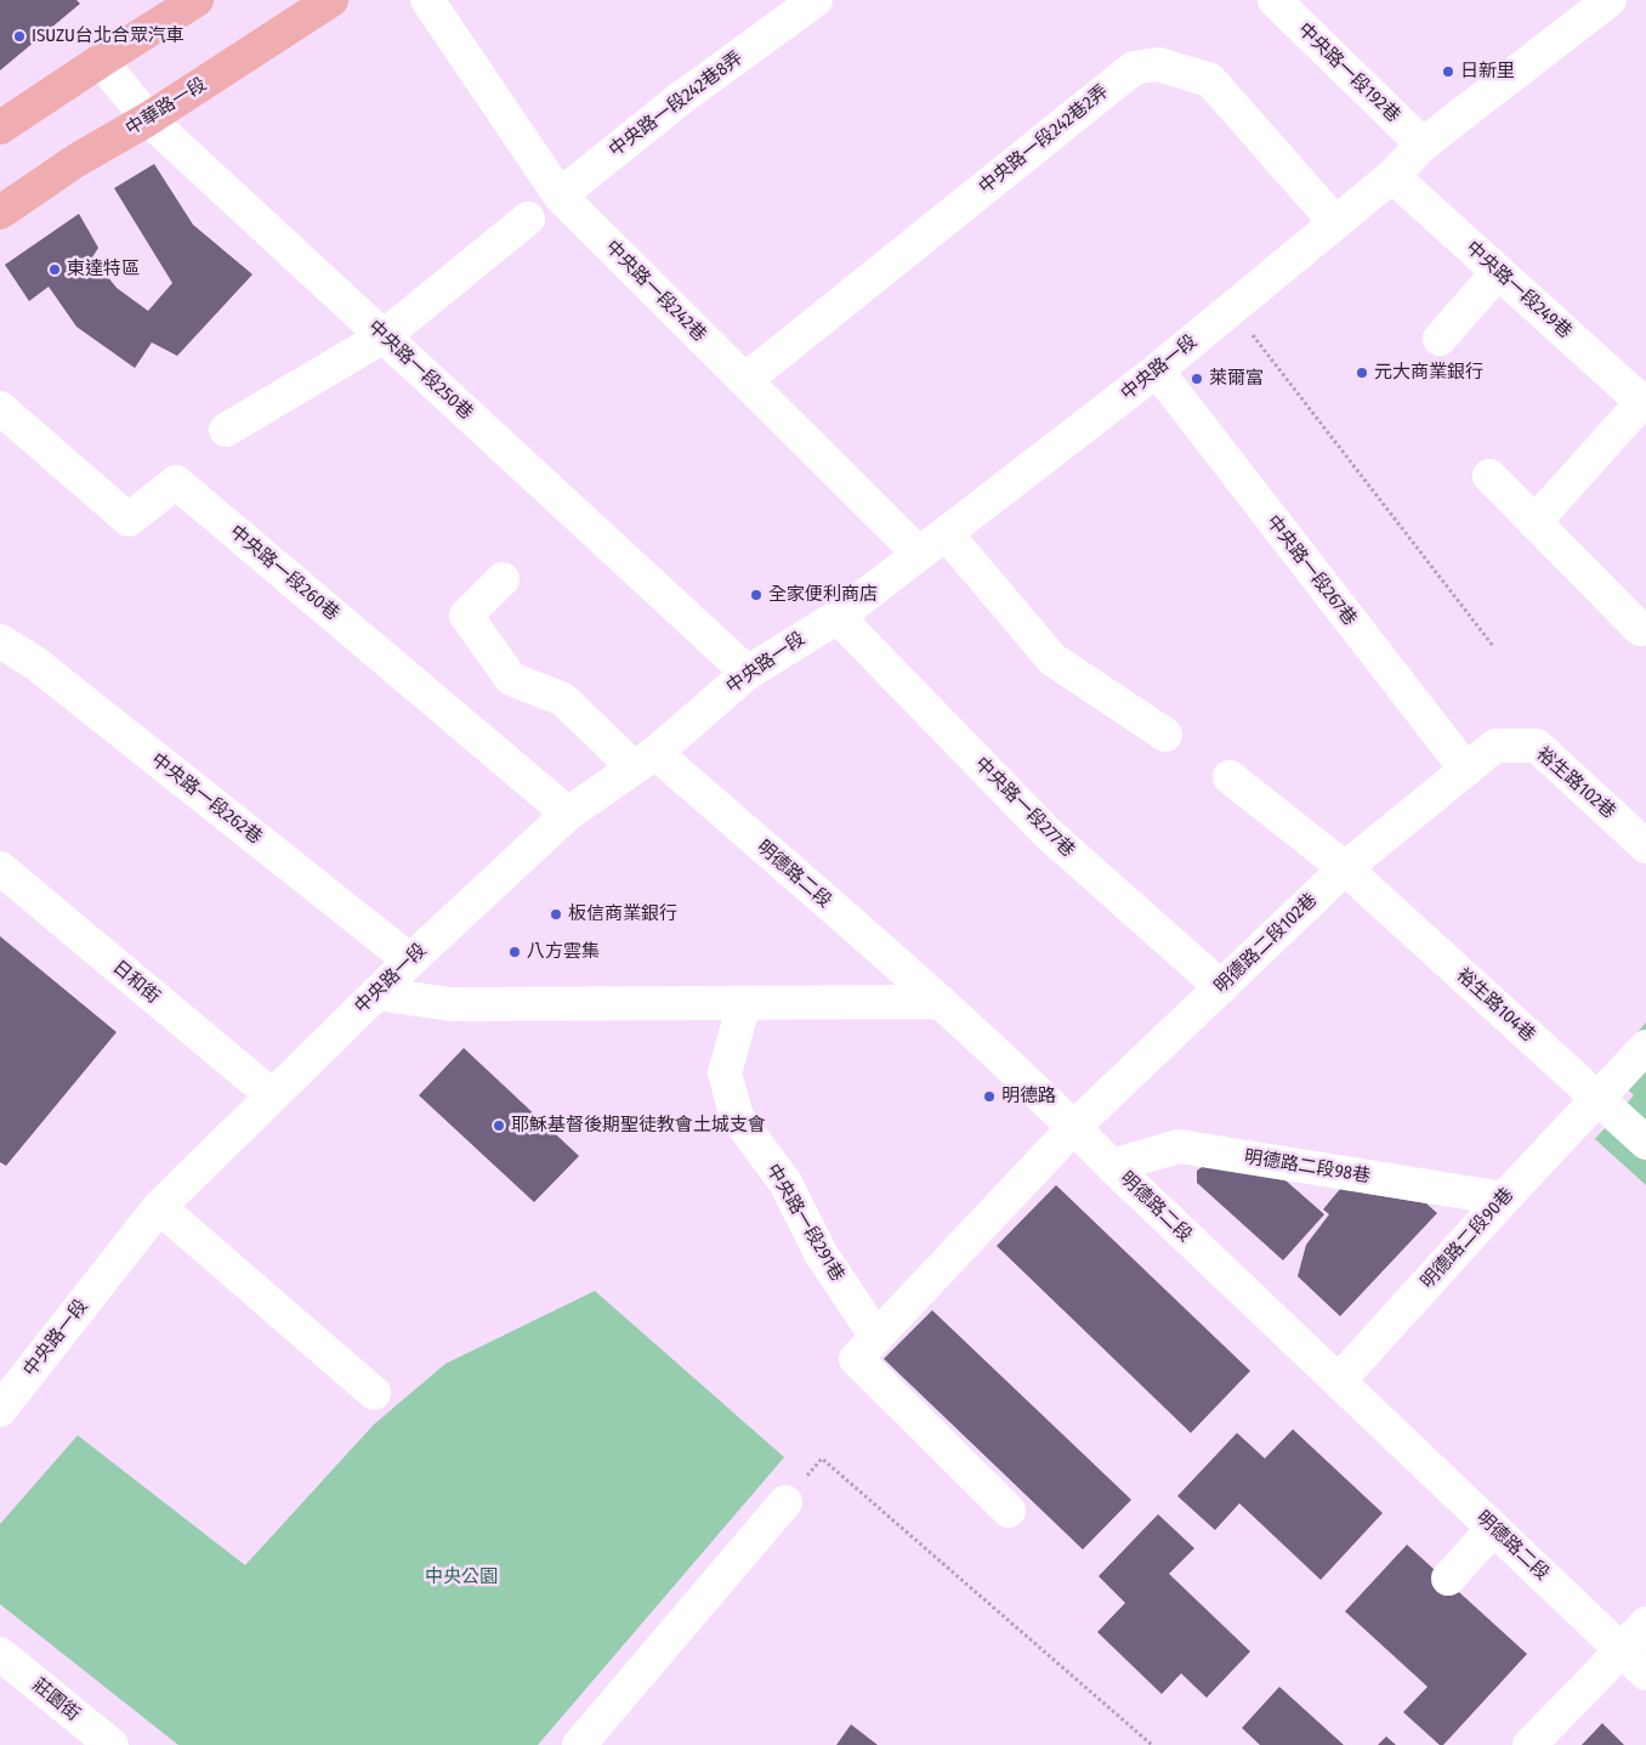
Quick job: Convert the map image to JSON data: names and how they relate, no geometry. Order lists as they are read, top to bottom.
{
  "streets": {
    "main road": ["中華路一段"],
    "street": [
      "中央路一段192巷",
      "中央路一段242巷8弄",
      "中央路一段242巷2弄",
      "中央路一段249巷",
      "中央路一段242巷",
      "中央路一段",
      "中央路一段250巷",
      "中央路一段267巷",
      "中央路一段260巷",
      "裕生路102巷",
      "中央路一段262巷",
      "中央路一段277巷",
      "明德路二段",
      "明德路二段102巷",
      "日和街",
      "裕生路104巷",
      "明德路二段98巷",
      "中央路一段291巷",
      "明德路二段90巷",
      "莊園街"
    ]
  },
  "crossings": [
    ["中央路一段192巷", "中央路一段"],
    ["中央路一段242巷8弄", "中央路一段242巷"],
    ["中華路一段", "中央路一段250巷"],
    ["中央路一段242巷2弄", "中央路一段242巷"],
    ["中央路一段242巷2弄", "中央路一段"],
    ["中央路一段249巷", "中央路一段"],
    ["中央路一段242巷", "中央路一段"],
    ["中央路一段", "中央路一段250巷"],
    ["中央路一段", "中央路一段267巷"],
    ["中央路一段", "中央路一段260巷"],
    ["中央路一段", "中央路一段262巷"],
    ["中央路一段", "中央路一段277巷"],
    ["中央路一段", "明德路二段"],
    ["中央路一段", "日和街"],
    ["中央路一段267巷", "裕生路102巷"],
    ["中央路一段267巷", "明德路二段102巷"],
    ["裕生路102巷", "明德路二段102巷"],
    ["中央路一段277巷", "明德路二段102巷"],
    ["明德路二段", "明德路二段102巷"],
    ["明德路二段", "明德路二段98巷"],
    ["明德路二段", "明德路二段90巷"],
    ["明德路二段102巷", "裕生路104巷"],
    ["裕生路104巷", "明德路二段90巷"],
    ["明德路二段98巷", "明德路二段90巷"]
  ],
  "parks": ["中央公園"],
  "places": [
    "ISUZU台北合眾汽車",
    "日新里",
    "東達特區",
    "元大商業銀行",
    "萊爾富",
    "全家便利商店",
    "板信商業銀行",
    "八方雲集",
    "明德路",
    "耶穌基督後期聖徒教會土城支會"
  ]
}
